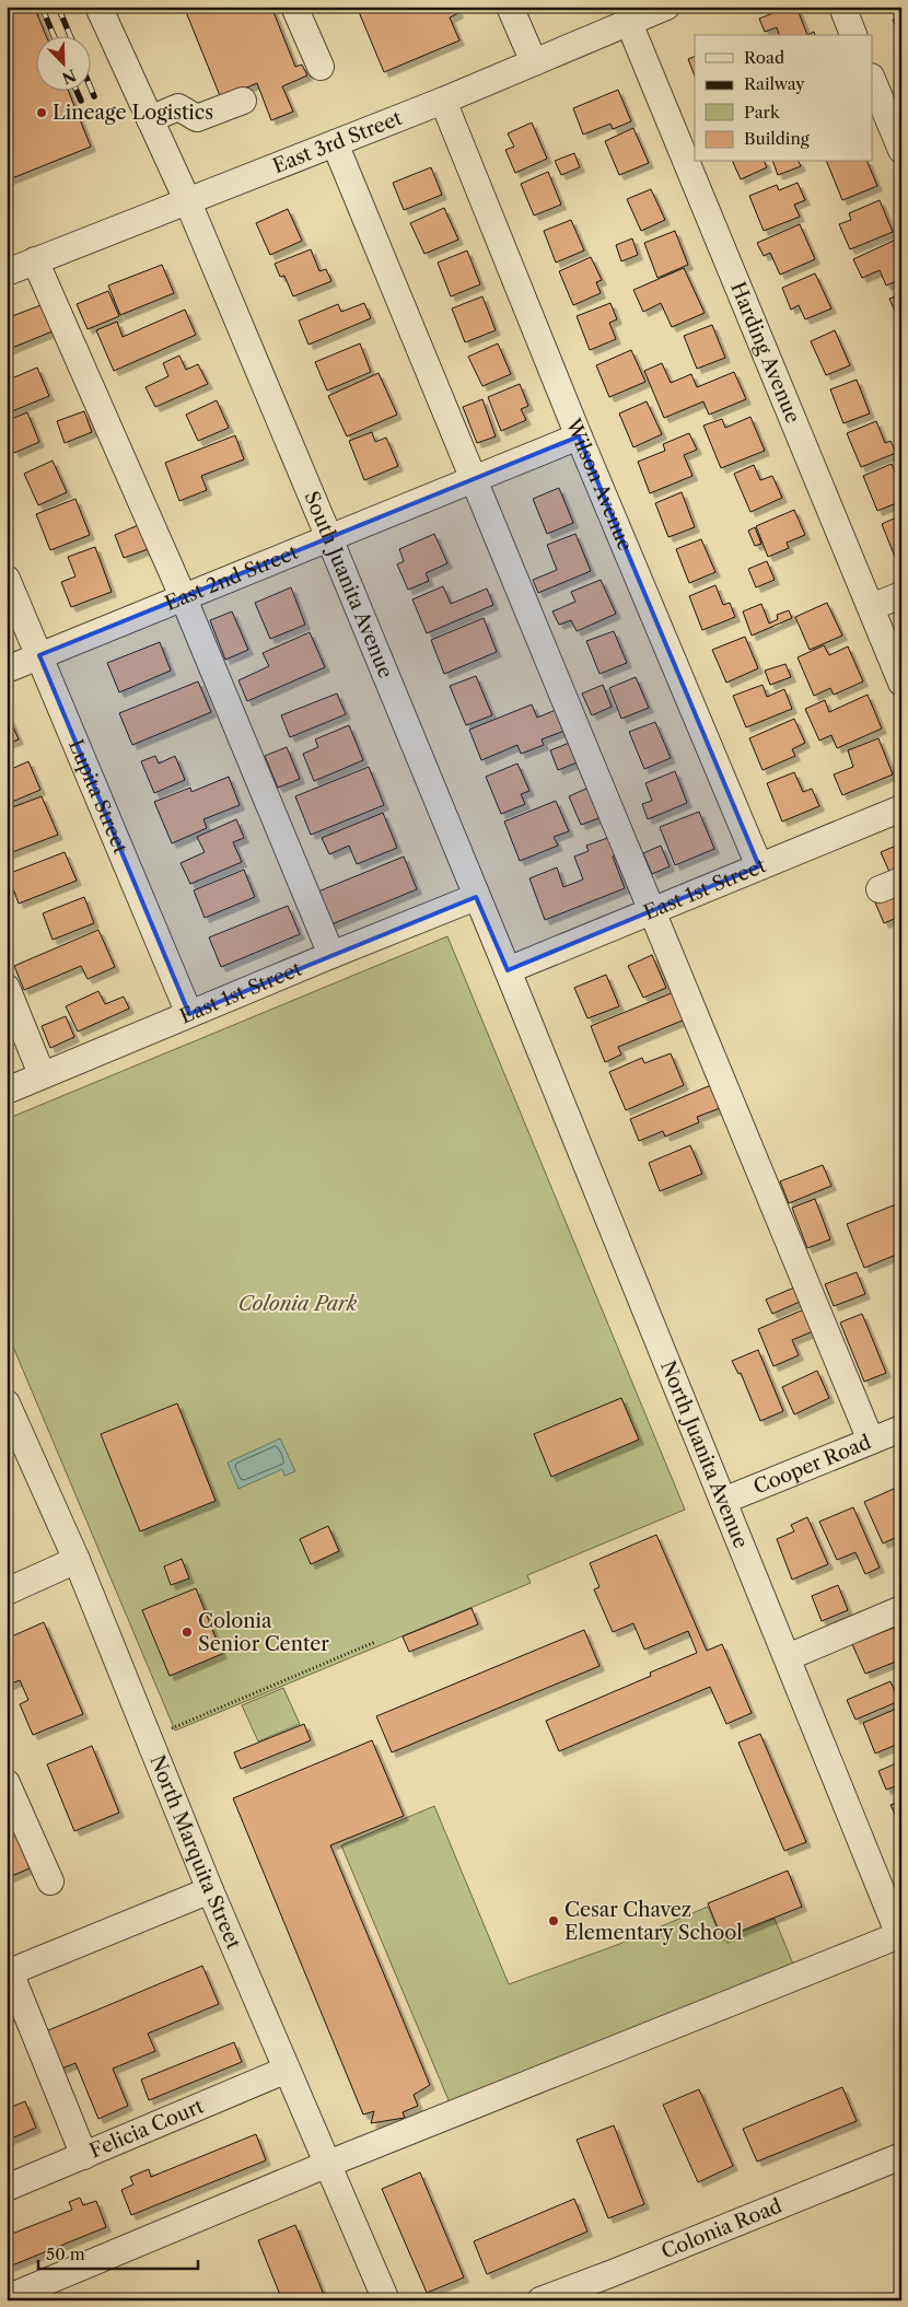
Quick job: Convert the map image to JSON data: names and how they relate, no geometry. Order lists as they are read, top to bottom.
{
  "streets": {
    "street": [
      "East 3rd Street",
      "Harding Avenue",
      "Wilson Avenue",
      "East 2nd Street",
      "South Juanita Avenue",
      "Lupita Street",
      "East 1st Street",
      "North Juanita Avenue",
      "Cooper Road",
      "North Marquita Street",
      "Felicia Court",
      "Colonia Road"
    ]
  },
  "crossings": [
    ["East 3rd Street", "Harding Avenue"],
    ["East 3rd Street", "Wilson Avenue"],
    ["East 3rd Street", "South Juanita Avenue"],
    ["Wilson Avenue", "East 2nd Street"],
    ["Wilson Avenue", "East 1st Street"],
    ["East 2nd Street", "South Juanita Avenue"],
    ["East 2nd Street", "Lupita Street"],
    ["South Juanita Avenue", "East 1st Street"],
    ["South Juanita Avenue", "North Juanita Avenue"],
    ["Lupita Street", "East 1st Street"],
    ["East 1st Street", "North Juanita Avenue"],
    ["North Juanita Avenue", "Cooper Road"],
    ["North Marquita Street", "Felicia Court"]
  ],
  "parks": ["Colonia Park"],
  "places": ["Lineage Logistics", "Colonia Senior Center", "Cesar Chavez Elementary School"],
  "legend": [
    "Road",
    "Railway",
    "Park",
    "Building"
  ],
  "scale_bar": "50 m",
  "north": "bottom right"
}
